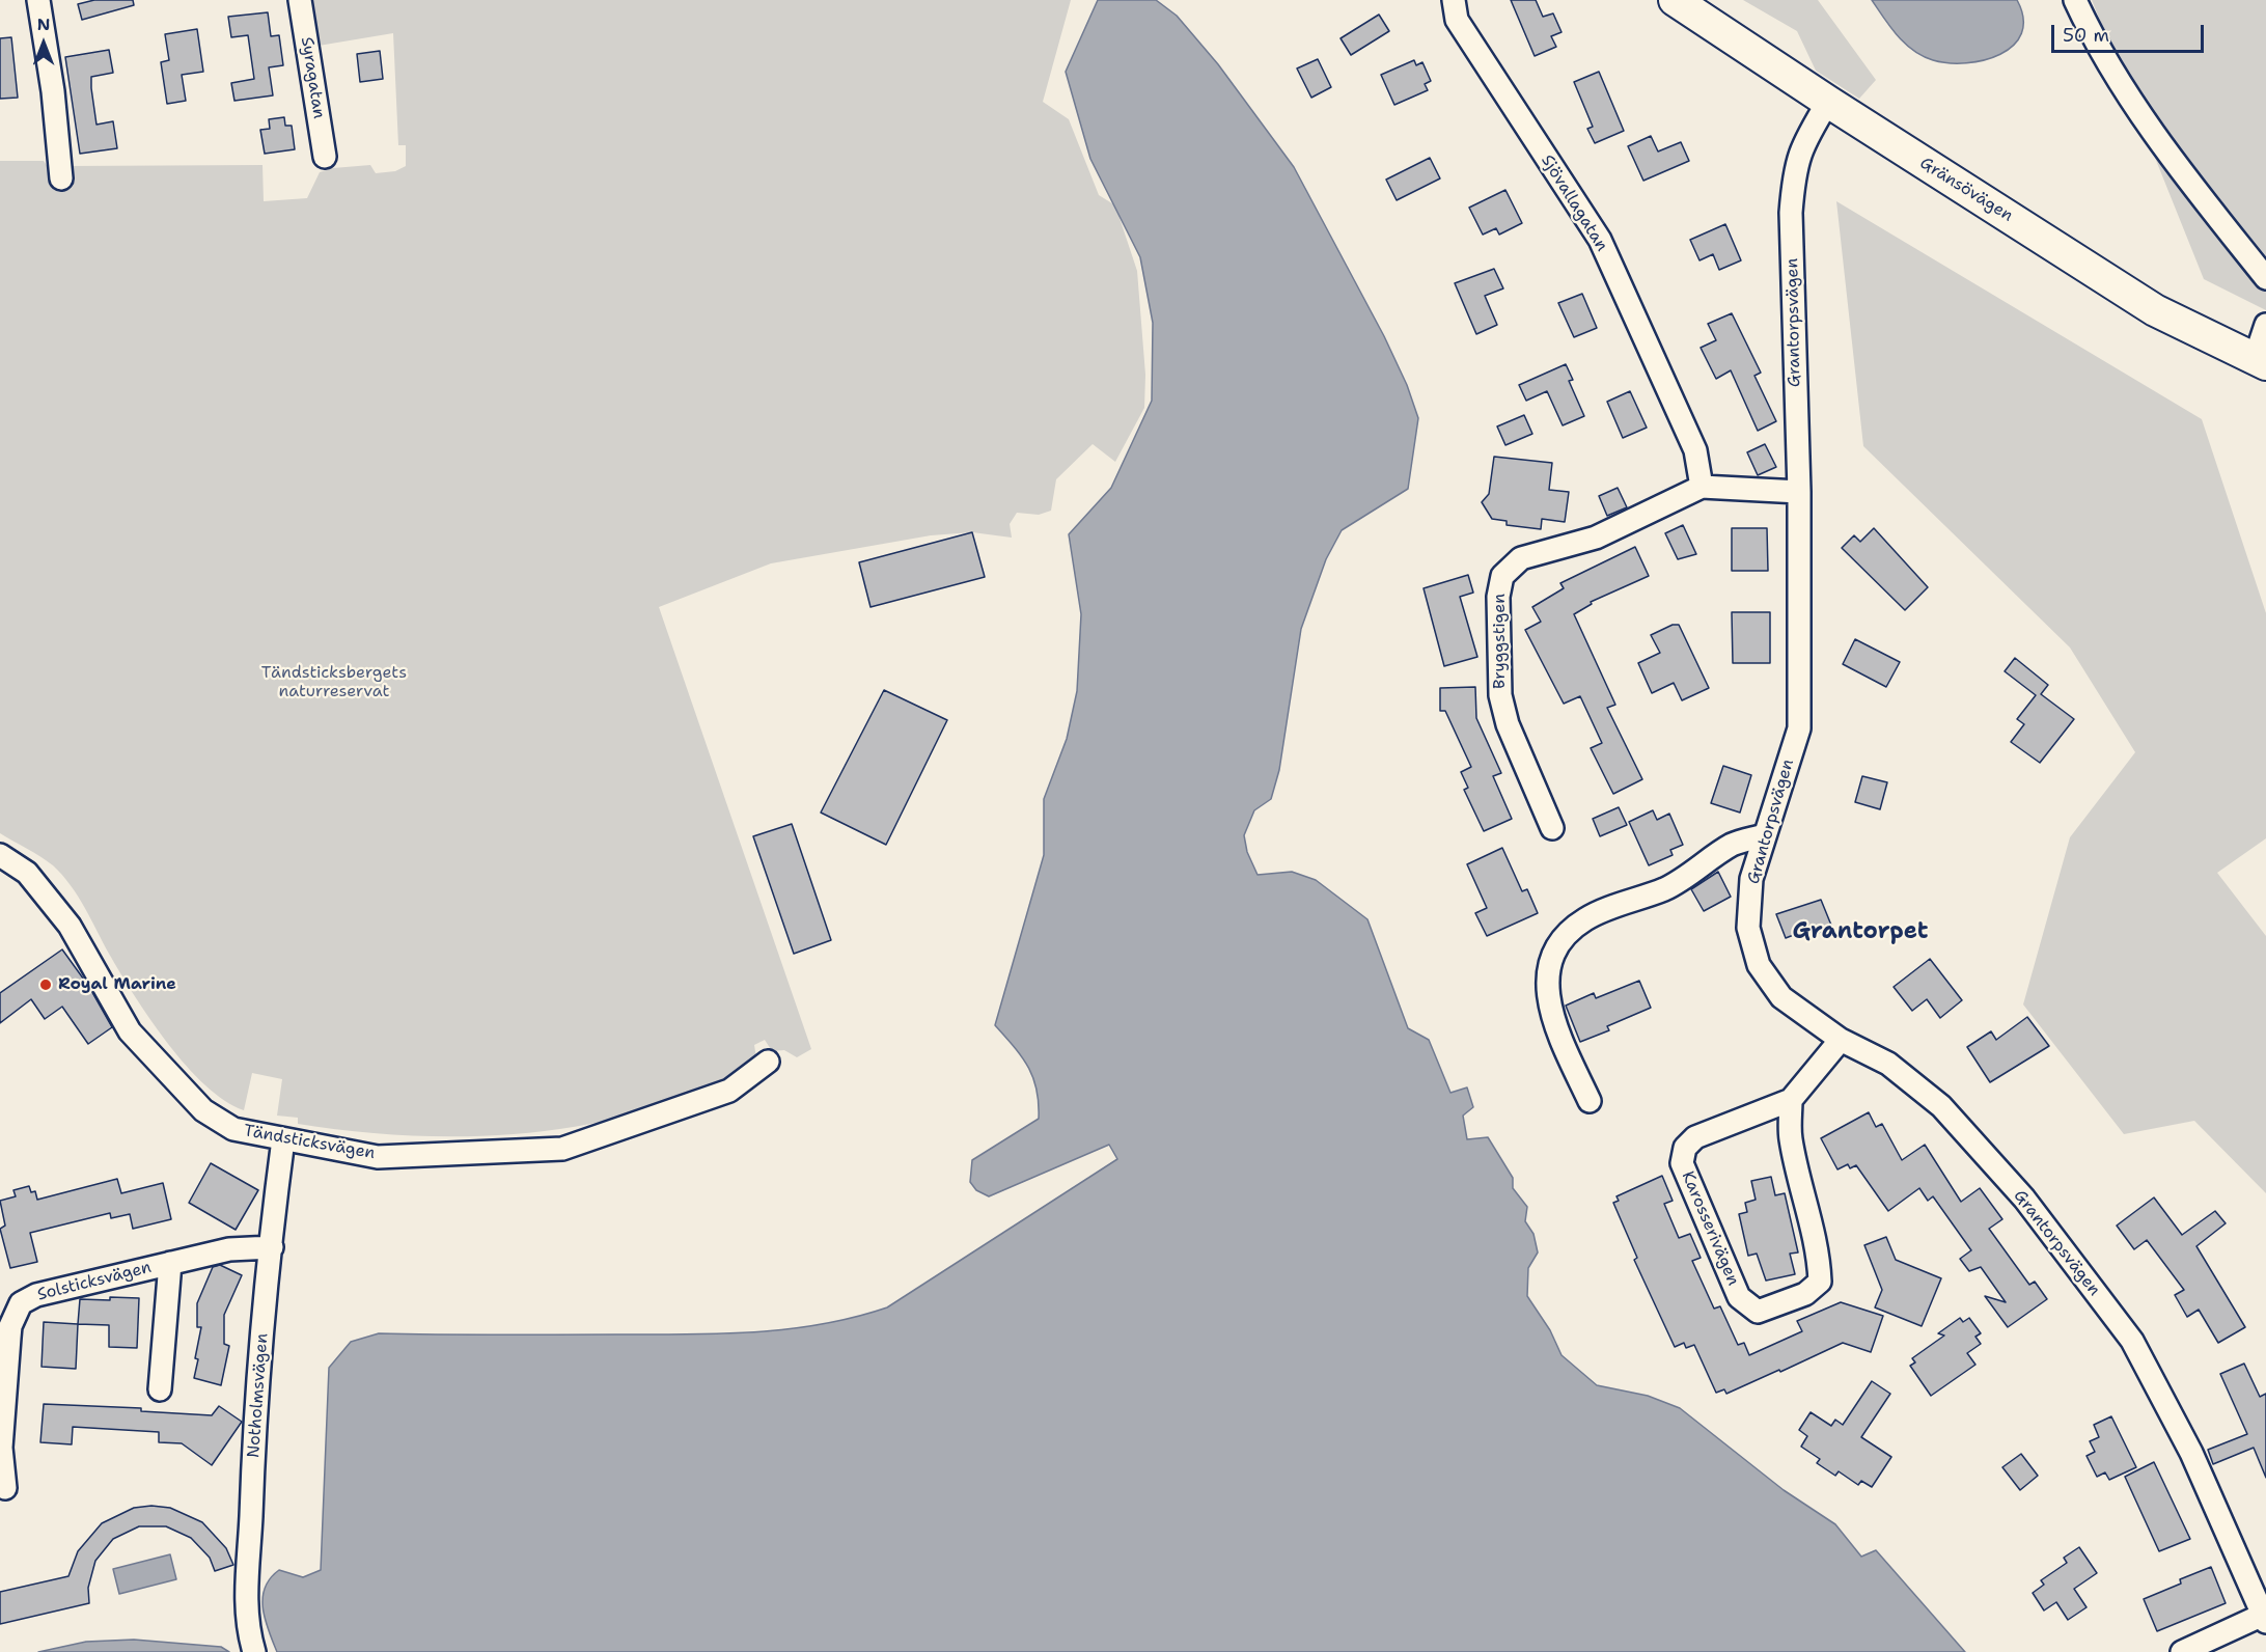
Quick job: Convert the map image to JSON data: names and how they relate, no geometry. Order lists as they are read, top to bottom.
{
  "streets": {
    "street": [
      "Syragatan",
      "Gränsövägen",
      "Sjövallagatan",
      "Grantorpsvägen",
      "Bryggstigen",
      "Tändsticksvägen",
      "Karosserivägen",
      "Solsticksvägen",
      "Notholmsvägen"
    ]
  },
  "crossings": [
    ["Gränsövägen", "Grantorpsvägen"],
    ["Sjövallagatan", "Bryggstigen"],
    ["Grantorpsvägen", "Bryggstigen"],
    ["Grantorpsvägen", "Karosserivägen"],
    ["Tändsticksvägen", "Notholmsvägen"],
    ["Solsticksvägen", "Notholmsvägen"]
  ],
  "districts": ["Grantorpet"],
  "parks": ["Tändsticksbergets naturreservat"],
  "places": ["Royal Marine"],
  "scale_bar": "50 m",
  "north": "top"
}
